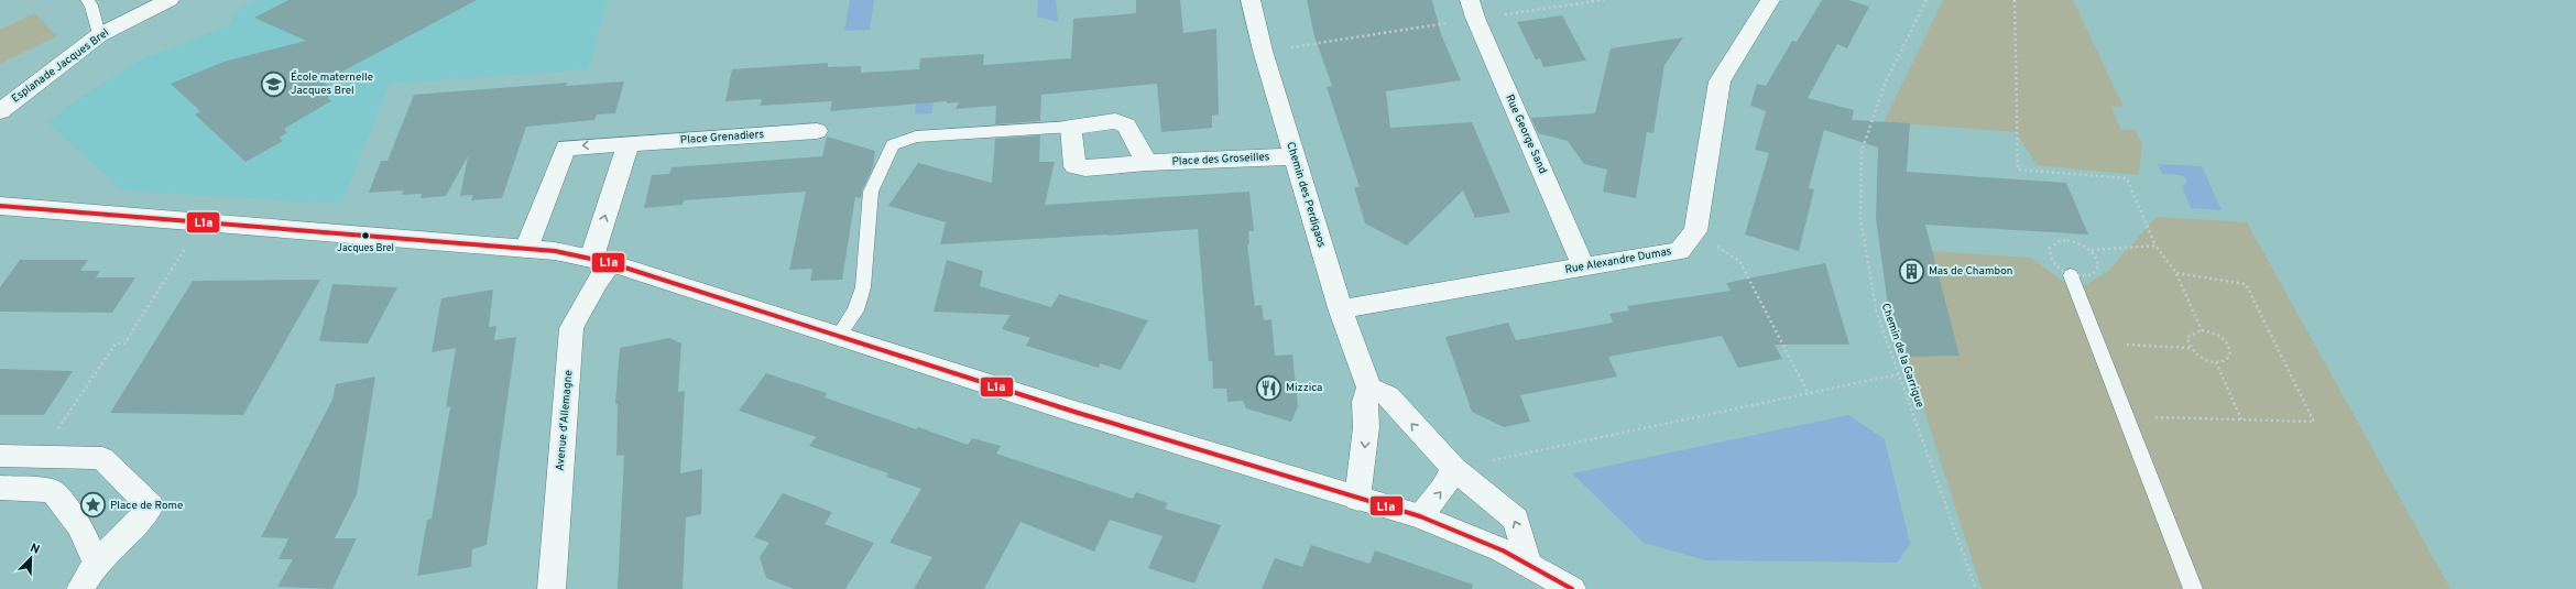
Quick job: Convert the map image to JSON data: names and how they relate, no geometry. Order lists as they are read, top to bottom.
{
  "streets": {
    "street": [
      "Esplanade Jacques Brel",
      "Rue George Sand",
      "Place Grenadiers",
      "Place des Groseilles",
      "Chemin des Perdigaos",
      "Rue Alexandre Dumas",
      "Avenue d'Allemagne"
    ],
    "path": ["Chemin de la Garrigue"]
  },
  "crossings": [
    ["Rue George Sand", "Rue Alexandre Dumas"],
    ["Place des Groseilles", "Chemin des Perdigaos"],
    ["Chemin des Perdigaos", "Rue Alexandre Dumas"]
  ],
  "one_way": ["Place Grenadiers"],
  "places": {
    "school or university": ["École maternelle Jacques Brel"],
    "other": ["Jacques Brel"],
    "building": ["Mas de Chambon"],
    "restaurant": ["Mizzica"],
    "place": ["Place de Rome"]
  },
  "lines": ["transit line L1a"],
  "north": "top right"
}
